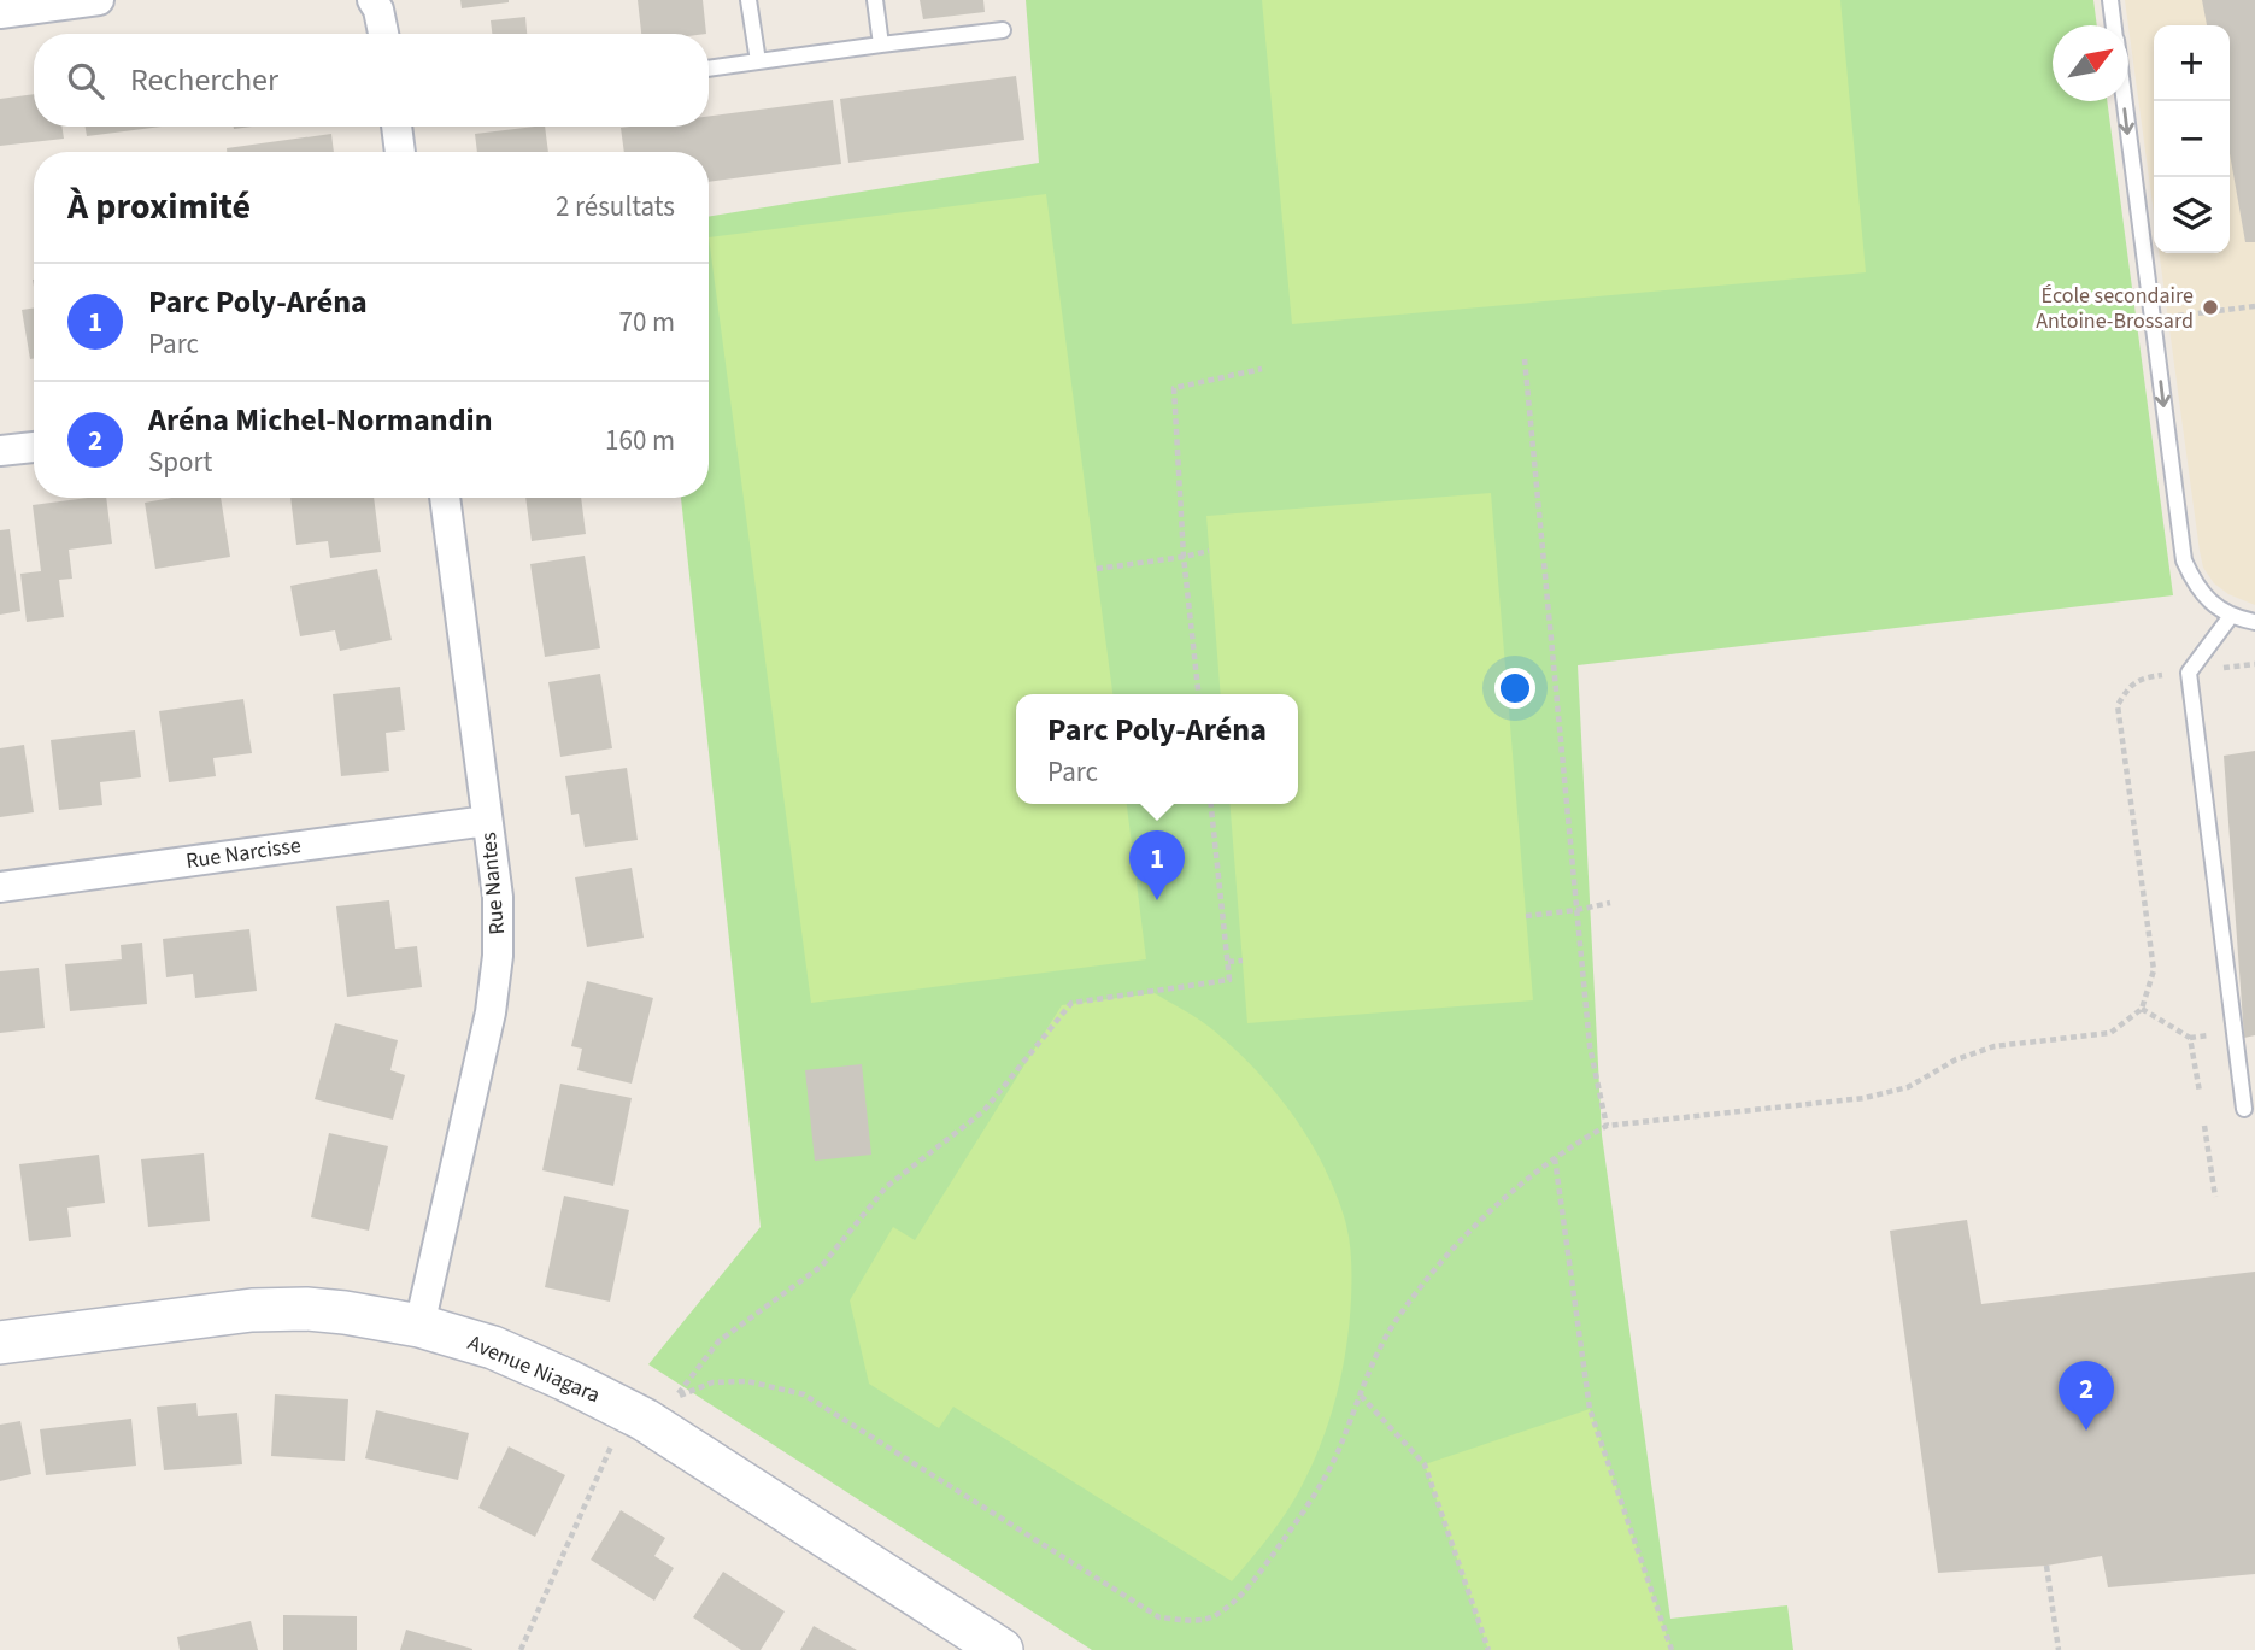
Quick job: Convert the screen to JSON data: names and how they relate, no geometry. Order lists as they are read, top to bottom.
{
  "streets": {
    "street": ["Rue Narcisse", "Rue Nantes", "Avenue Niagara"]
  },
  "crossings": [
    ["Rue Narcisse", "Rue Nantes"],
    ["Rue Nantes", "Avenue Niagara"]
  ],
  "places": ["École secondaire Antoine-Brossard"],
  "north": "top right",
  "page": {
    "map_buttons": ["+", "−"],
    "search": "Rechercher",
    "heading": ["À proximité", "2 résultats"],
    "list": [
      {
        "mark": "1",
        "name": "Parc Poly-Aréna",
        "note": "Parc",
        "value": "70 m"
      },
      {
        "mark": "2",
        "name": "Aréna Michel-Normandin",
        "note": "Sport",
        "value": "160 m"
      }
    ],
    "popup": ["Parc Poly-Aréna", "Parc"],
    "pins": ["1", "2"]
  }
}
